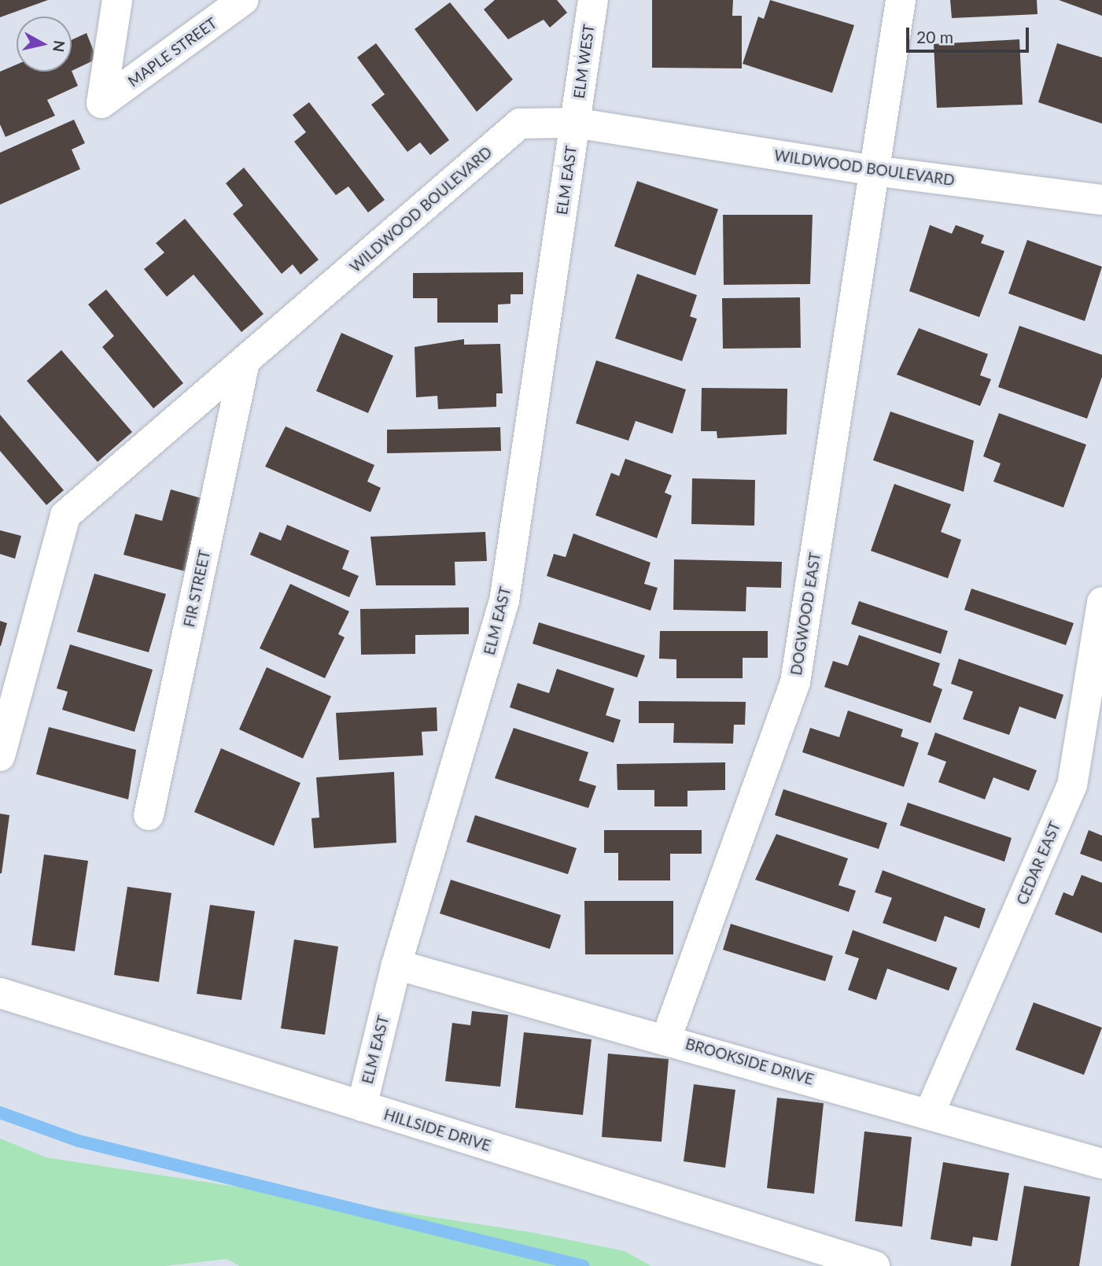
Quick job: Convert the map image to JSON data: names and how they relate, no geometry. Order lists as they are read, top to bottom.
{
  "streets": {
    "street": [
      "MAPLE STREET",
      "ELM WEST",
      "WILDWOOD BOULEVARD",
      "ELM EAST",
      "FIR STREET",
      "DOGWOOD EAST",
      "CEDAR EAST",
      "BROOKSIDE DRIVE",
      "HILLSIDE DRIVE"
    ]
  },
  "crossings": [
    ["ELM WEST", "WILDWOOD BOULEVARD"],
    ["ELM WEST", "ELM EAST"],
    ["WILDWOOD BOULEVARD", "ELM EAST"],
    ["WILDWOOD BOULEVARD", "FIR STREET"],
    ["WILDWOOD BOULEVARD", "DOGWOOD EAST"],
    ["ELM EAST", "BROOKSIDE DRIVE"],
    ["ELM EAST", "HILLSIDE DRIVE"],
    ["DOGWOOD EAST", "BROOKSIDE DRIVE"],
    ["CEDAR EAST", "BROOKSIDE DRIVE"]
  ],
  "scale_bar": "20 m",
  "north": "right"
}
